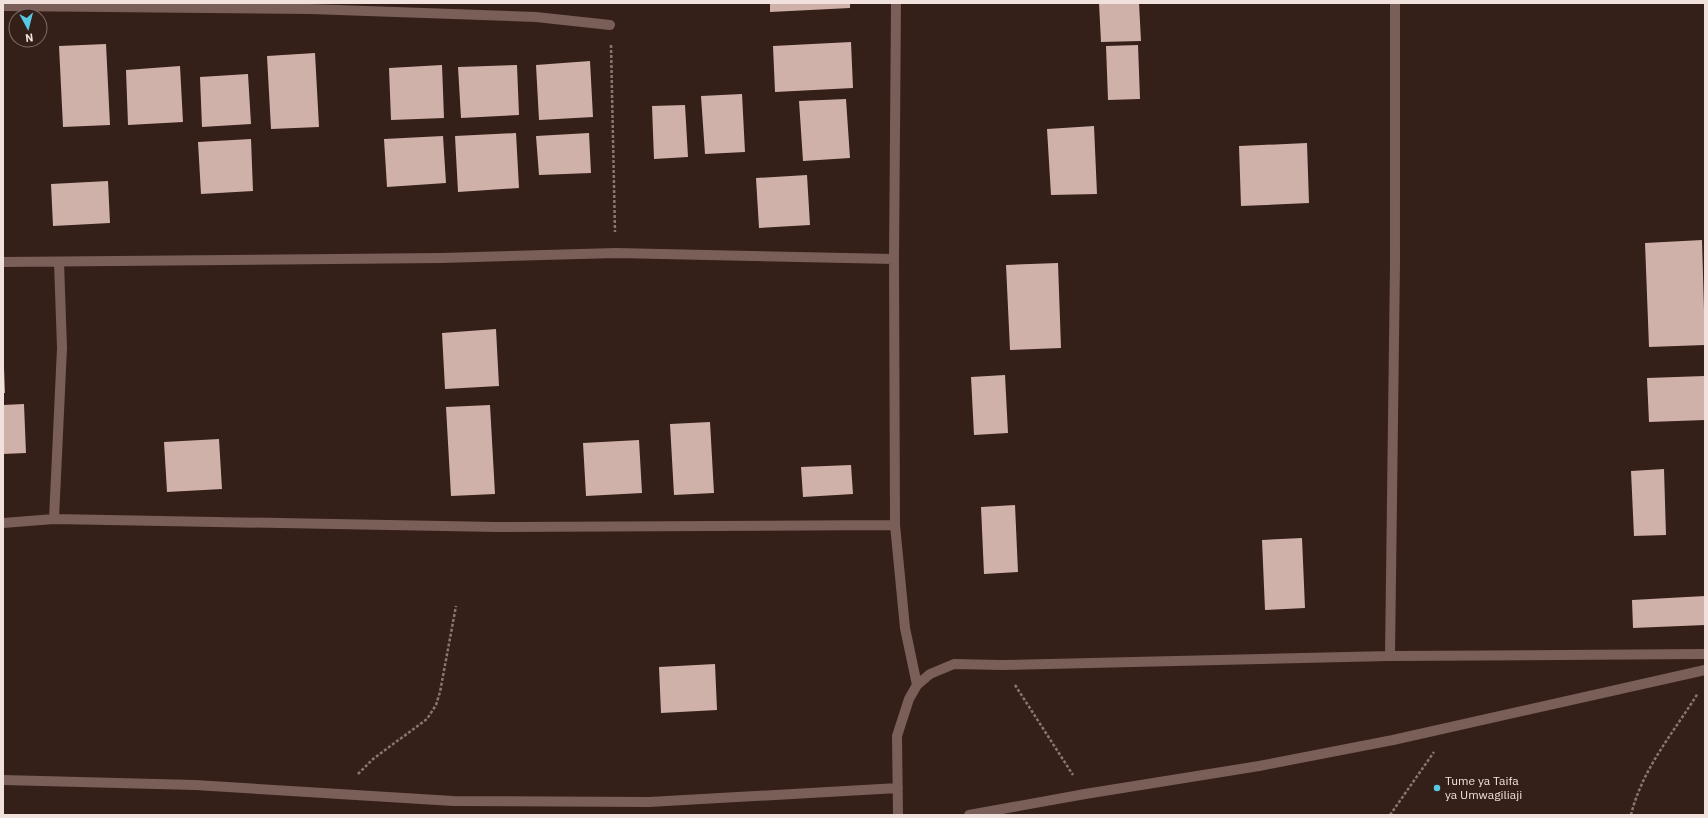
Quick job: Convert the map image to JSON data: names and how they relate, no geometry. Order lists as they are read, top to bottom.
{
  "places": ["Tume ya Taifa ya Umwagiliaji"],
  "north": "bottom"
}
